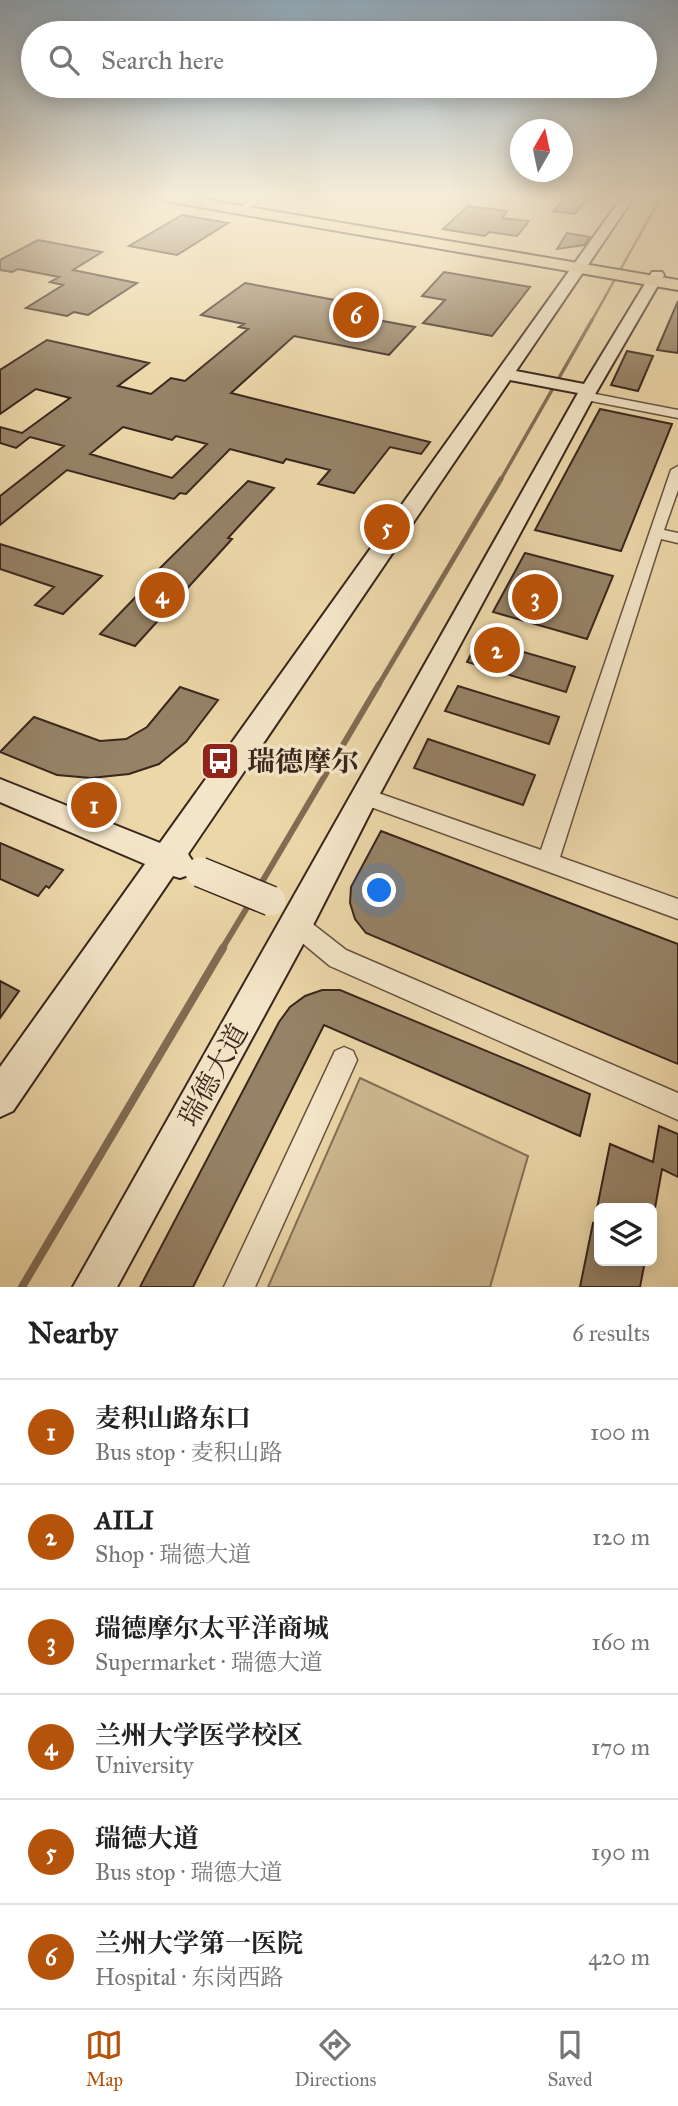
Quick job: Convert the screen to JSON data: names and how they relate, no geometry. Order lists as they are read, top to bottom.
{
  "streets": {
    "street": ["瑞德大道"]
  },
  "places": {
    "bus stop": ["瑞德摩尔"]
  },
  "north": "top",
  "page": {
    "search": "Search here",
    "pins": [
      "6",
      "5",
      "4",
      "3",
      "2",
      "1"
    ],
    "heading": ["Nearby", "6 results"],
    "list": [
      {
        "mark": "1",
        "name": "麦积山路东口",
        "note": "Bus stop · 麦积山路",
        "value": "100 m"
      },
      {
        "mark": "2",
        "name": "AILI",
        "note": "Shop · 瑞德大道",
        "value": "120 m"
      },
      {
        "mark": "3",
        "name": "瑞德摩尔太平洋商城",
        "note": "Supermarket · 瑞德大道",
        "value": "160 m"
      },
      {
        "mark": "4",
        "name": "兰州大学医学校区",
        "note": "University",
        "value": "170 m"
      },
      {
        "mark": "5",
        "name": "瑞德大道",
        "note": "Bus stop · 瑞德大道",
        "value": "190 m"
      },
      {
        "mark": "6",
        "name": "兰州大学第一医院",
        "note": "Hospital · 东岗西路",
        "value": "420 m"
      }
    ],
    "nav": ["Map", "Directions", "Saved"]
  }
}
